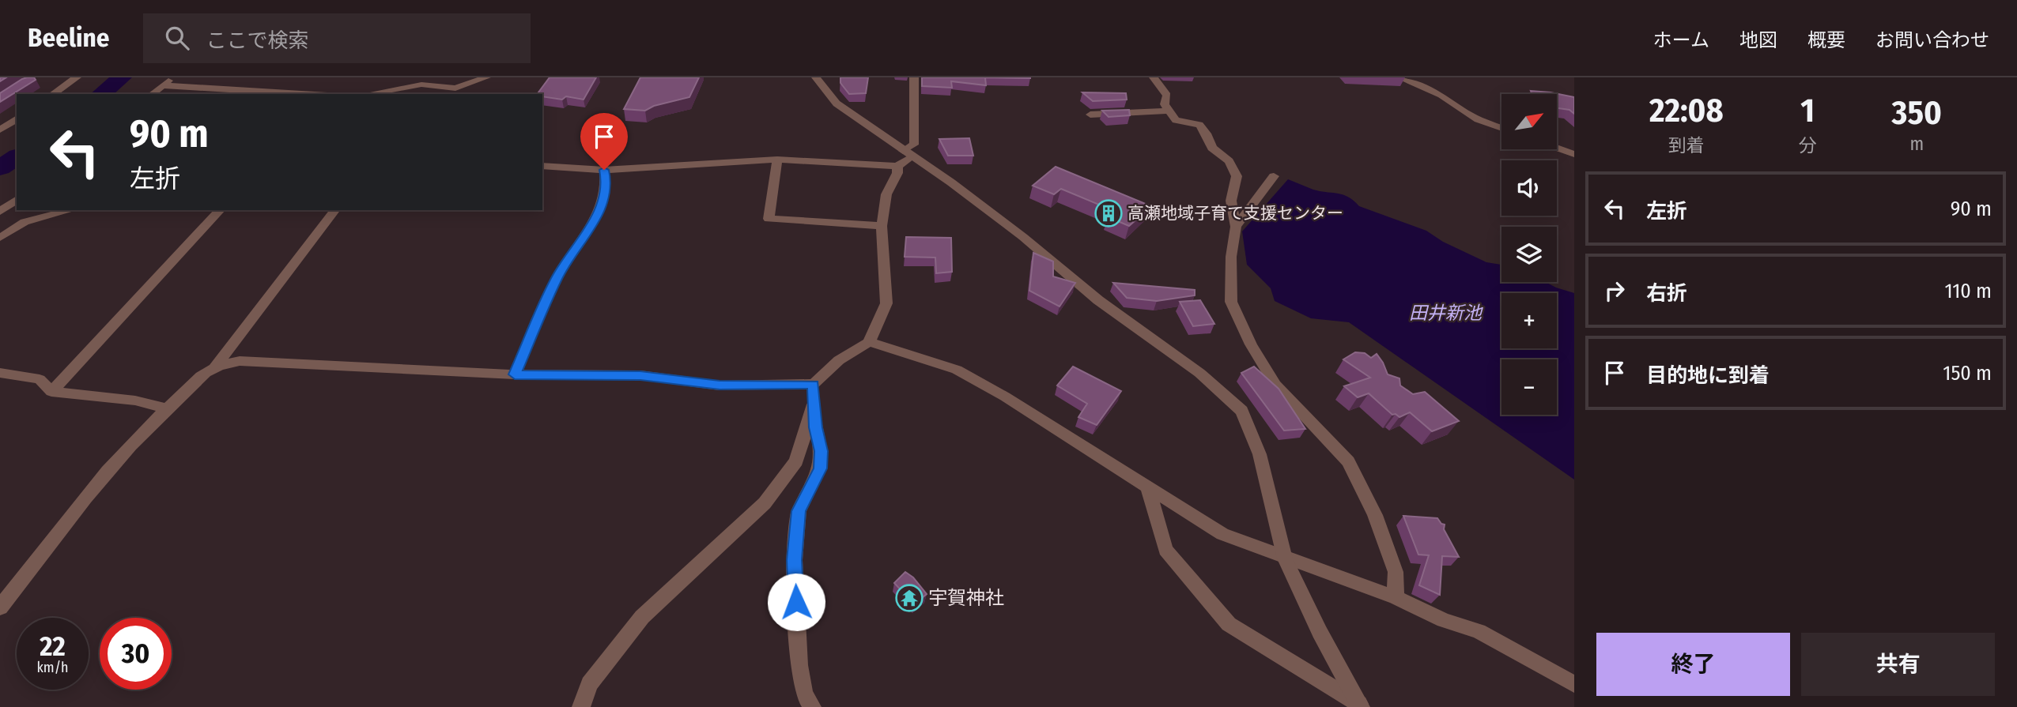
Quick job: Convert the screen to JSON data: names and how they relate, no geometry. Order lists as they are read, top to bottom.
{
  "water": ["田井新池"],
  "places": {
    "building": ["高瀬地域子育て支援センター"],
    "temple": ["宇賀神社"]
  },
  "north": "top right",
  "page": {
    "header": "Beeline",
    "search": "ここで検索",
    "nav": [
      "ホーム",
      "地図",
      "概要",
      "お問い合わせ"
    ],
    "eta": [
      "22:08",
      "到着",
      "1",
      "分",
      "350",
      "m"
    ],
    "map_buttons": ["+", "−"],
    "turn": ["90 m", "左折"],
    "list": [
      {
        "name": "左折",
        "value": "90 m"
      },
      {
        "name": "右折",
        "value": "110 m"
      },
      {
        "name": "目的地に到着",
        "value": "150 m"
      }
    ],
    "speed": "22 km/h",
    "limit": "30",
    "buttons": ["終了", "共有"]
  }
}
